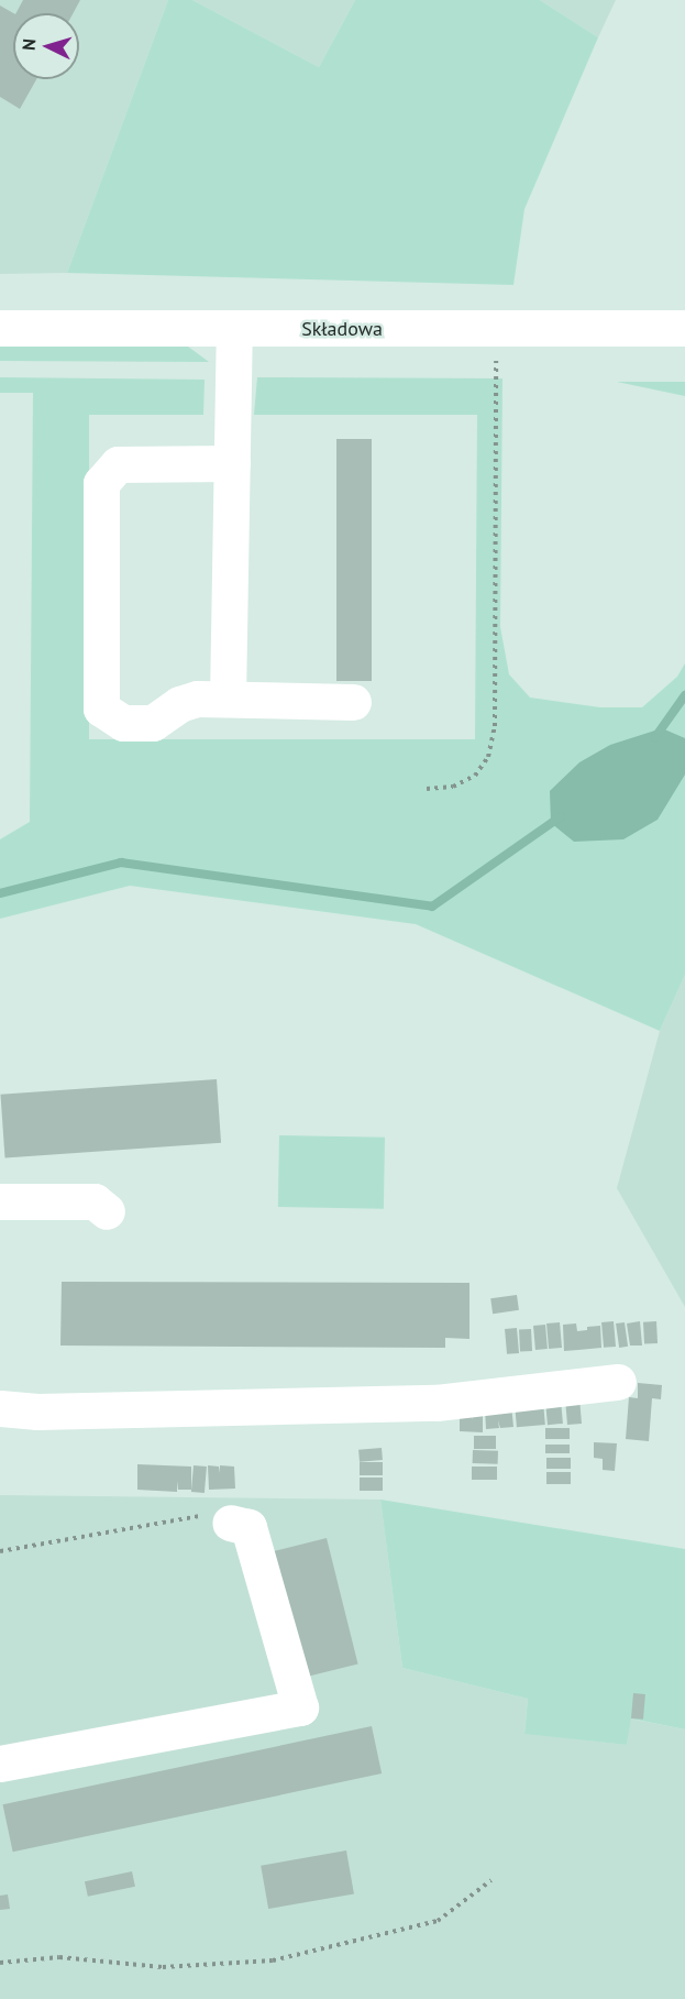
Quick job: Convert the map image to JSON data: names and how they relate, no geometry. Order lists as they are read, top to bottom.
{
  "streets": {
    "street": ["Składowa"]
  },
  "north": "left"
}
